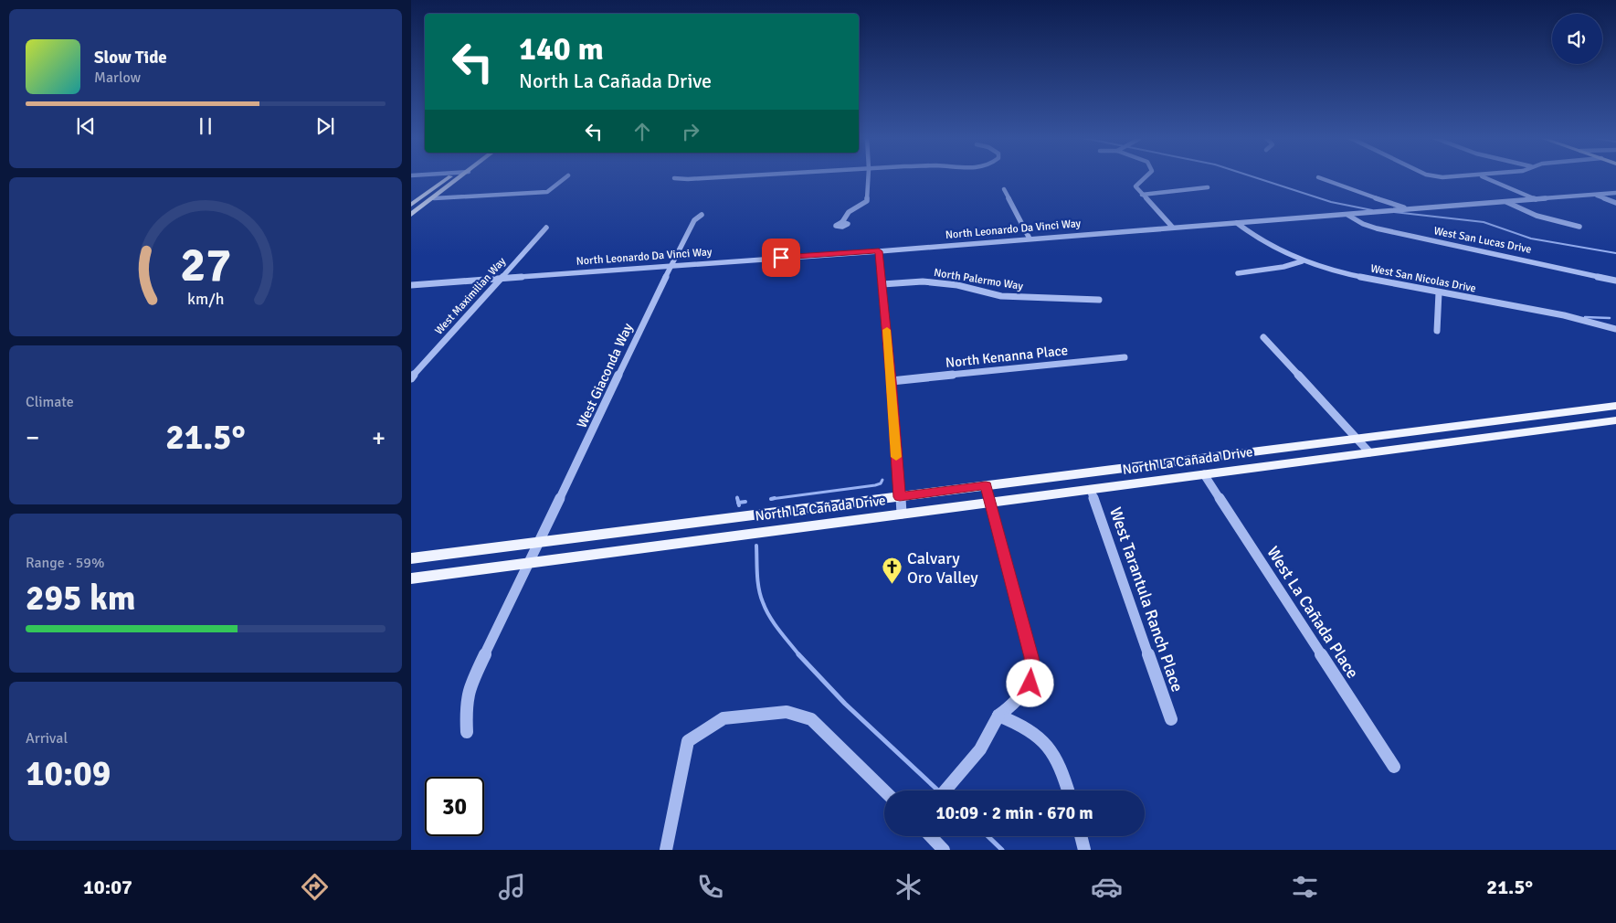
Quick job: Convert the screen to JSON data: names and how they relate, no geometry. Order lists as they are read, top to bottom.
{
  "streets": {
    "main road": ["North La Cañada Drive"],
    "street": [
      "North Leonardo Da Vinci Way",
      "West San Lucas Drive",
      "West San Nicolas Drive",
      "North Palermo Way",
      "West Maximilian Way",
      "North Kenanna Place",
      "West Giaconda Way",
      "West Tarantula Ranch Place",
      "West La Cañada Place"
    ]
  },
  "crossings": [
    ["North Leonardo Da Vinci Way", "West San Lucas Drive"],
    ["North Leonardo Da Vinci Way", "West San Nicolas Drive"],
    ["North Leonardo Da Vinci Way", "West Maximilian Way"],
    ["North Leonardo Da Vinci Way", "West Giaconda Way"],
    ["West Giaconda Way", "North La Cañada Drive"],
    ["North La Cañada Drive", "West Tarantula Ranch Place"],
    ["North La Cañada Drive", "West La Cañada Place"]
  ],
  "places": {
    "church": ["Calvary Oro Valley"]
  },
  "page": {
    "turn": ["140 m", "North La Cañada Drive"],
    "song": ["Slow Tide", "Marlow"],
    "tile": [
      "Climate",
      ["Range · 59%", "295 km"],
      ["Arrival", "10:09"]
    ],
    "heat": ["−", "21.5°", "+"],
    "limit": "30",
    "trip": "10:09 · 2 min · 670 m",
    "tabs": ["10:07", "21.5°"],
    "gauge": ["27", "km/h"]
  }
}
